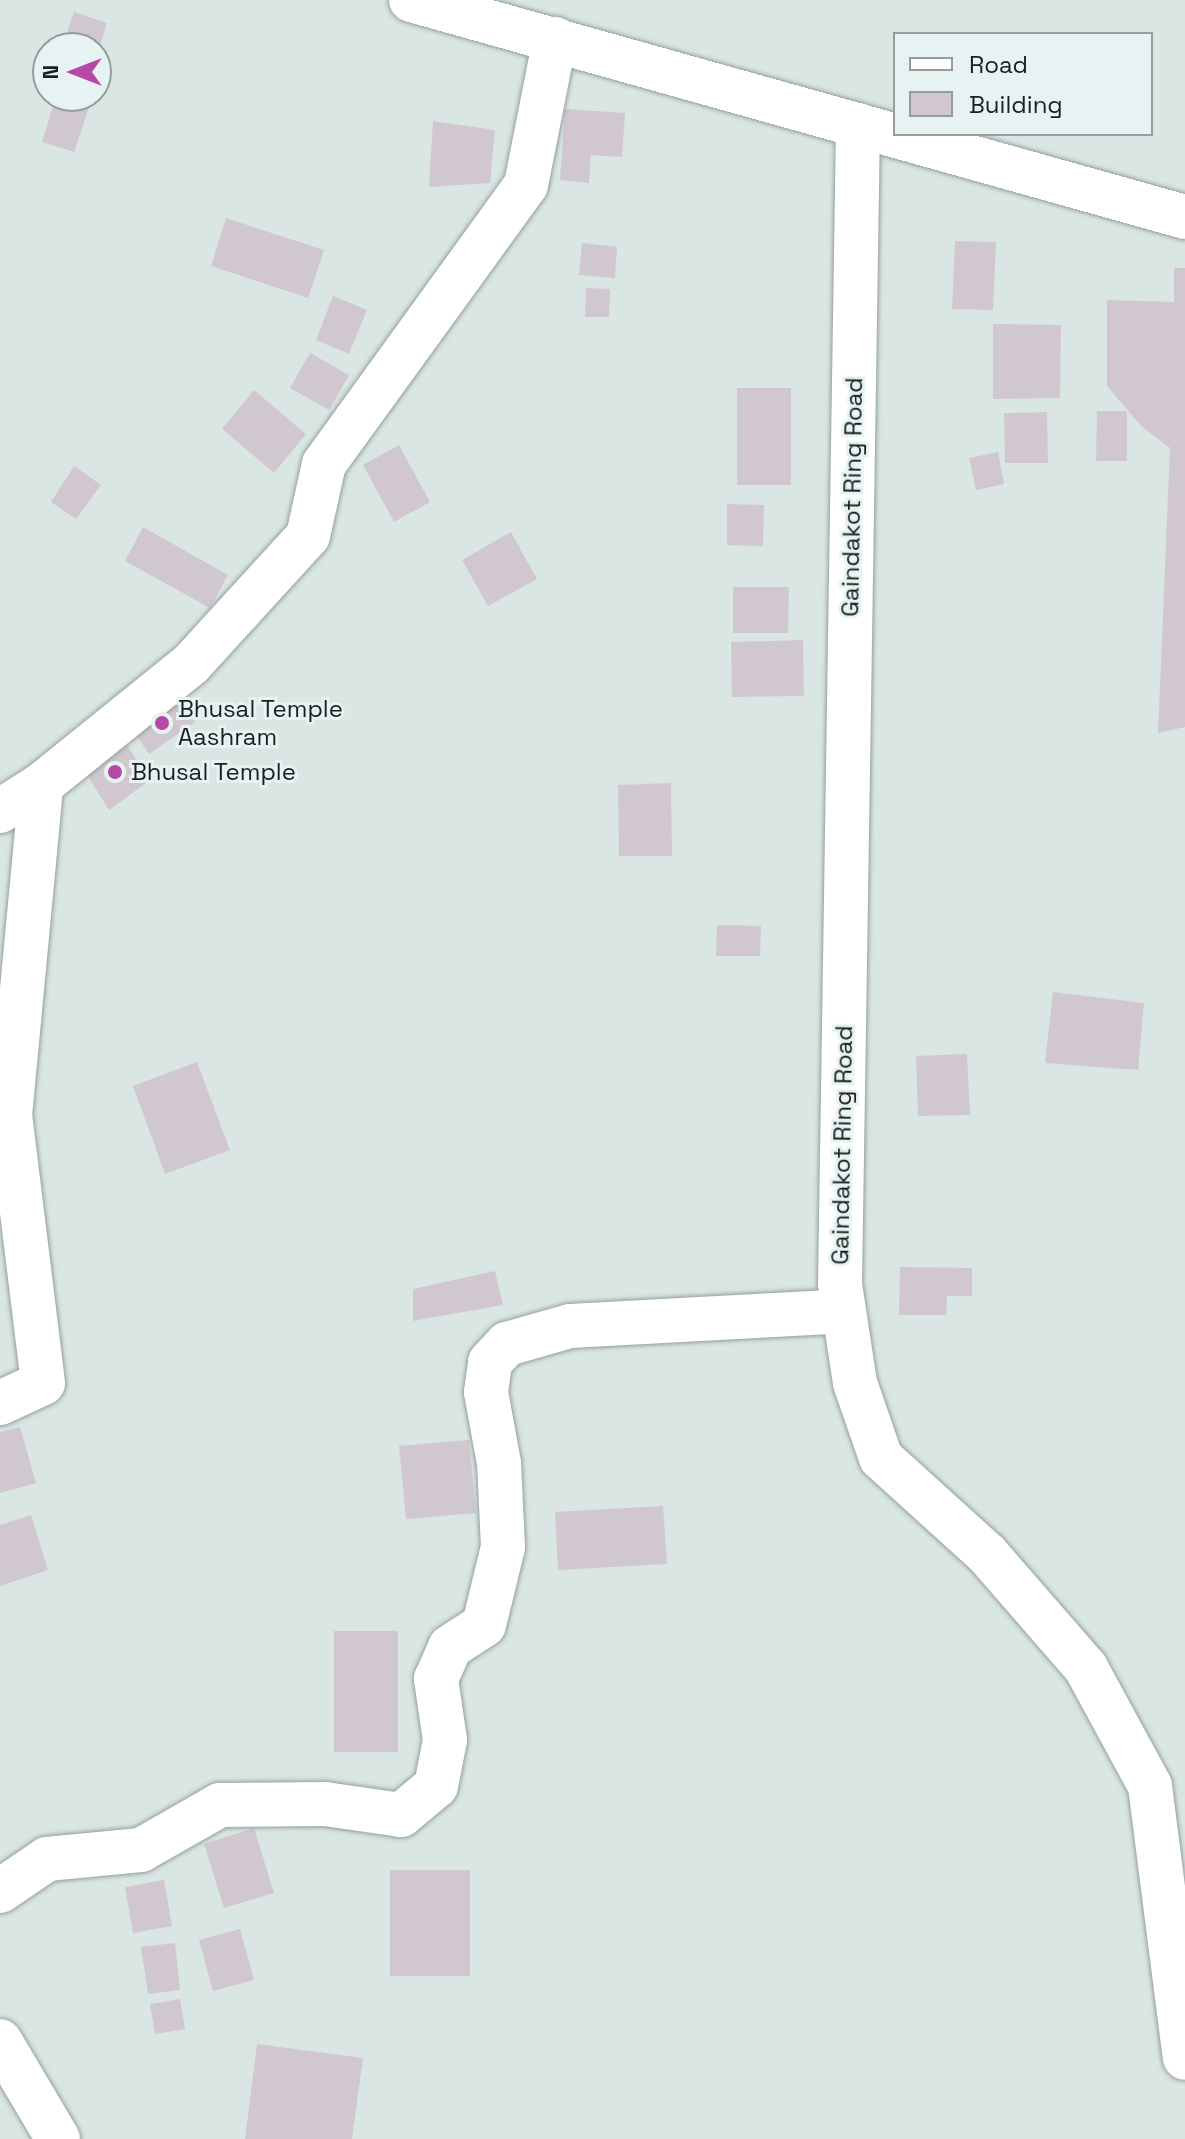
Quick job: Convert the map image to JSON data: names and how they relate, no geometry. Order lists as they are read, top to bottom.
{
  "streets": {
    "street": ["Gaindakot Ring Road"]
  },
  "places": ["Bhusal Temple Aashram", "Bhusal Temple"],
  "legend": ["Road", "Building"],
  "north": "left"
}
